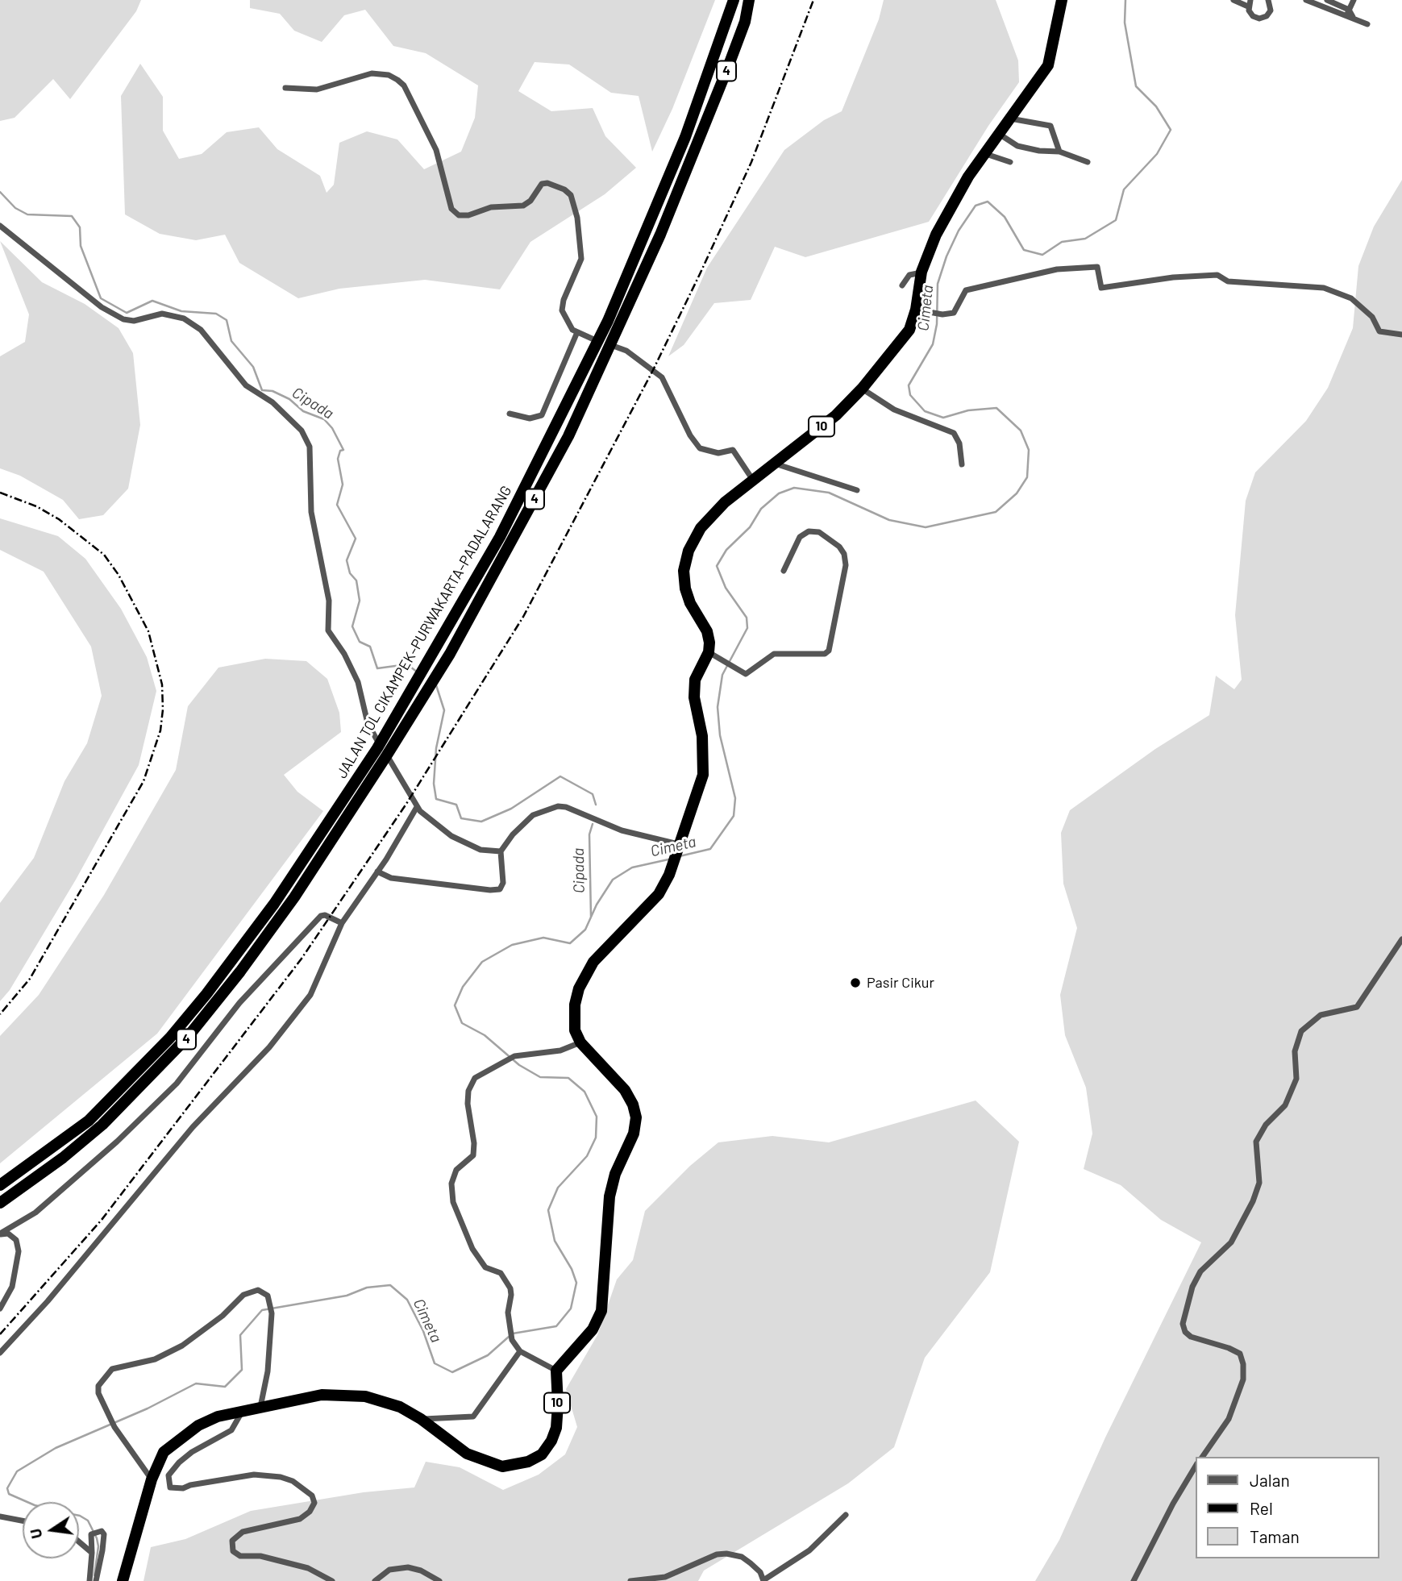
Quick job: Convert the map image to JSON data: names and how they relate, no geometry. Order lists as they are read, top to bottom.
{
  "streets": {
    "highway": ["4", "10", "JALAN TOL CIKAMPEK–PURWAKARTA–PADALARANG"]
  },
  "water": ["Cimeta", "Cipada"],
  "places": ["Pasir Cikur"],
  "legend": ["Jalan", "Rel", "Taman"],
  "north": "left"
}
